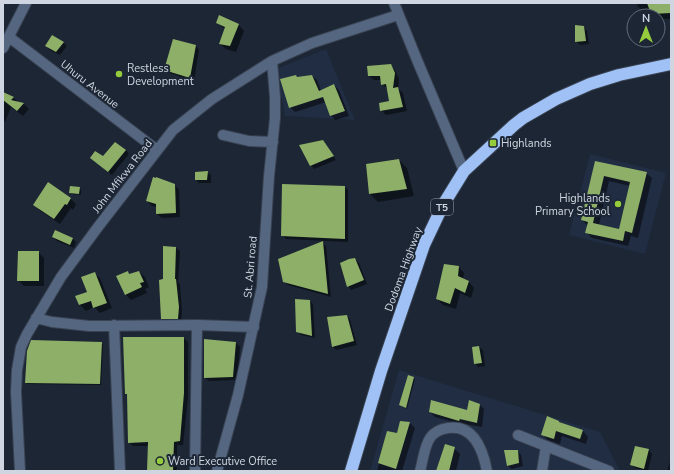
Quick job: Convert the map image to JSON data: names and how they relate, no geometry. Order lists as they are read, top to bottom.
{
  "streets": {
    "highway": ["T5", "Dodoma Highway"],
    "street": ["Uhuru Avenue", "John Mfikwa Road", "St. Abri road"]
  },
  "crossings": [
    ["Uhuru Avenue", "John Mfikwa Road"],
    ["John Mfikwa Road", "St. Abri road"]
  ],
  "places": {
    "other": ["Restless Development", "Highlands Primary School", "Ward Executive Office"],
    "transit": ["Highlands"]
  },
  "north": "top"
}
